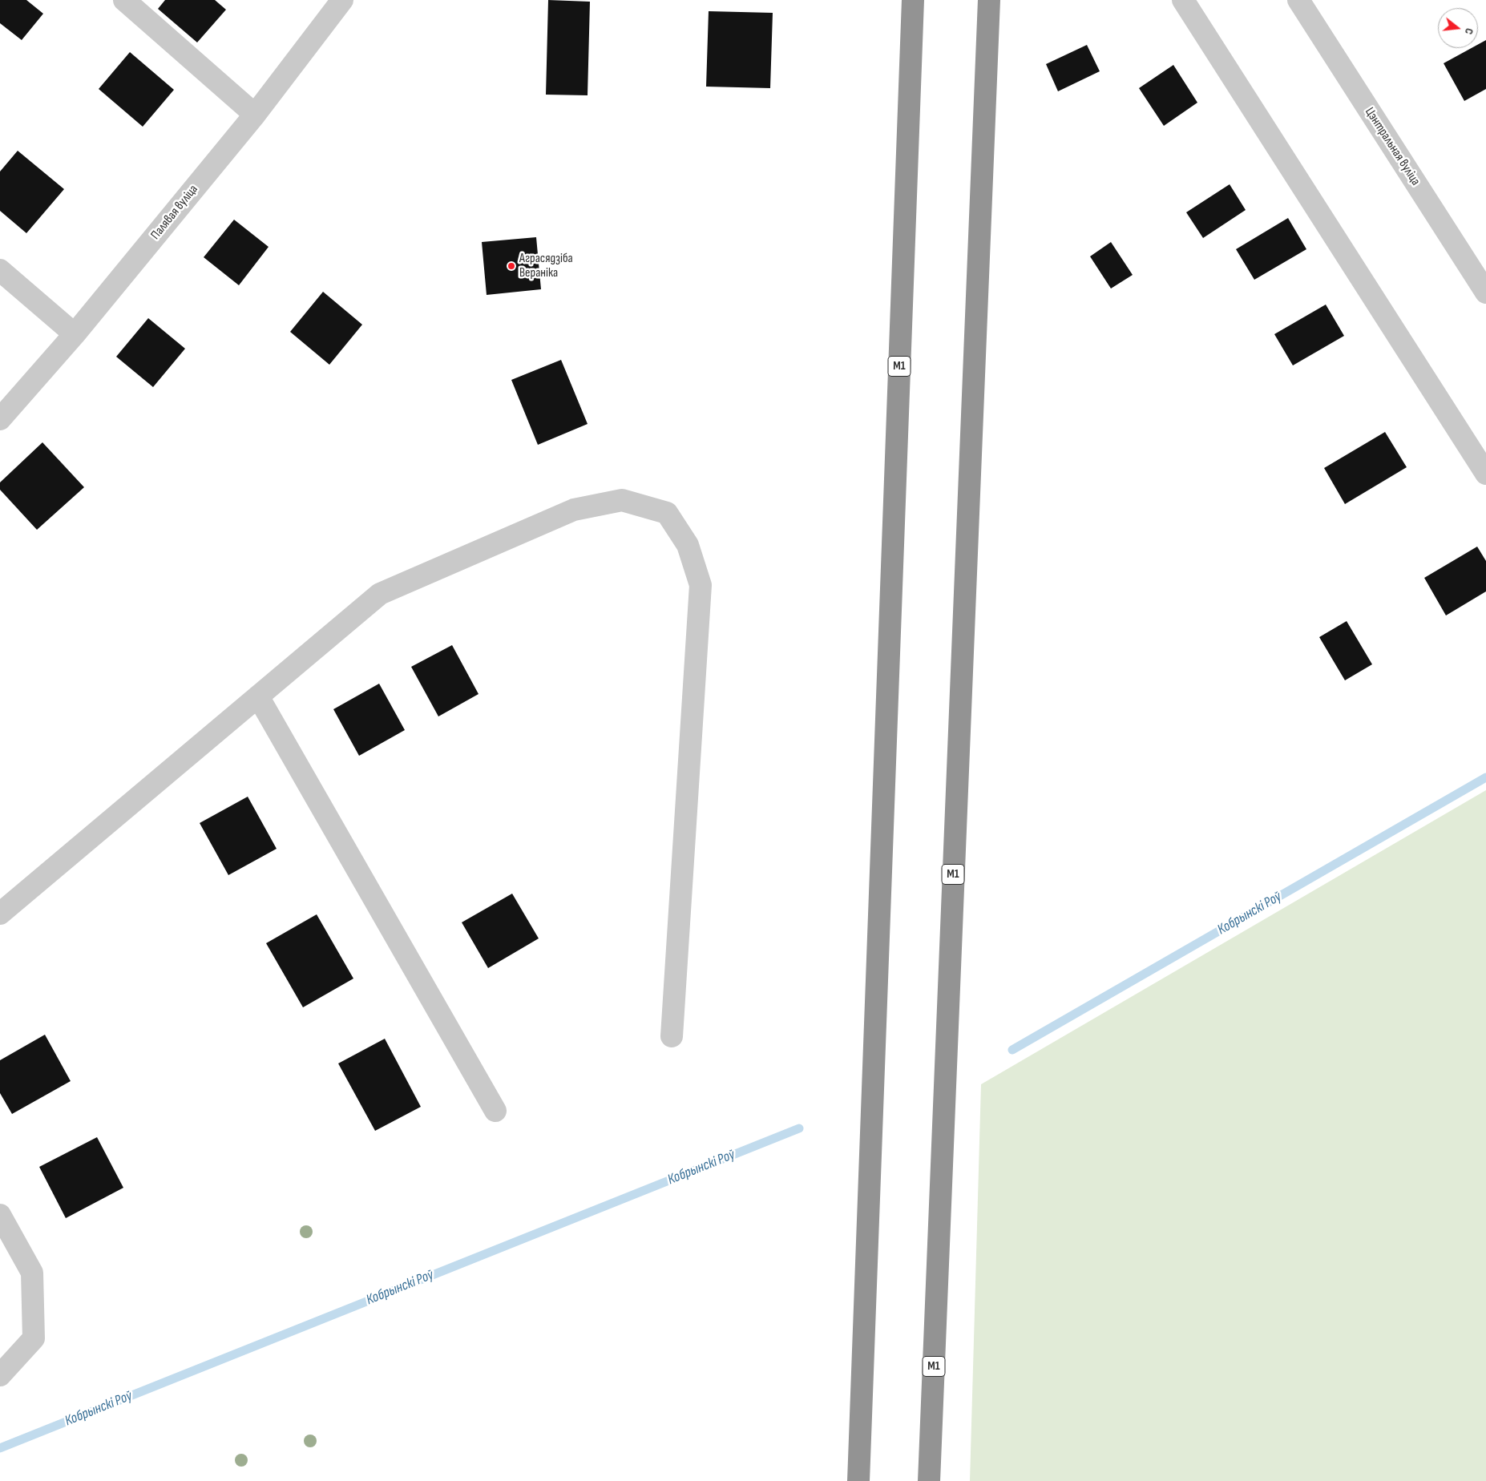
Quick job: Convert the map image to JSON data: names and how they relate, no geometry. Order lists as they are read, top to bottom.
{
  "streets": {
    "highway": ["М1"],
    "street": ["Цэнтральная вуліца", "Палявая вуліца"]
  },
  "water": ["Кобрынскі Роў"],
  "places": ["Аграсядзіба Вераніка"],
  "north": "right"
}
